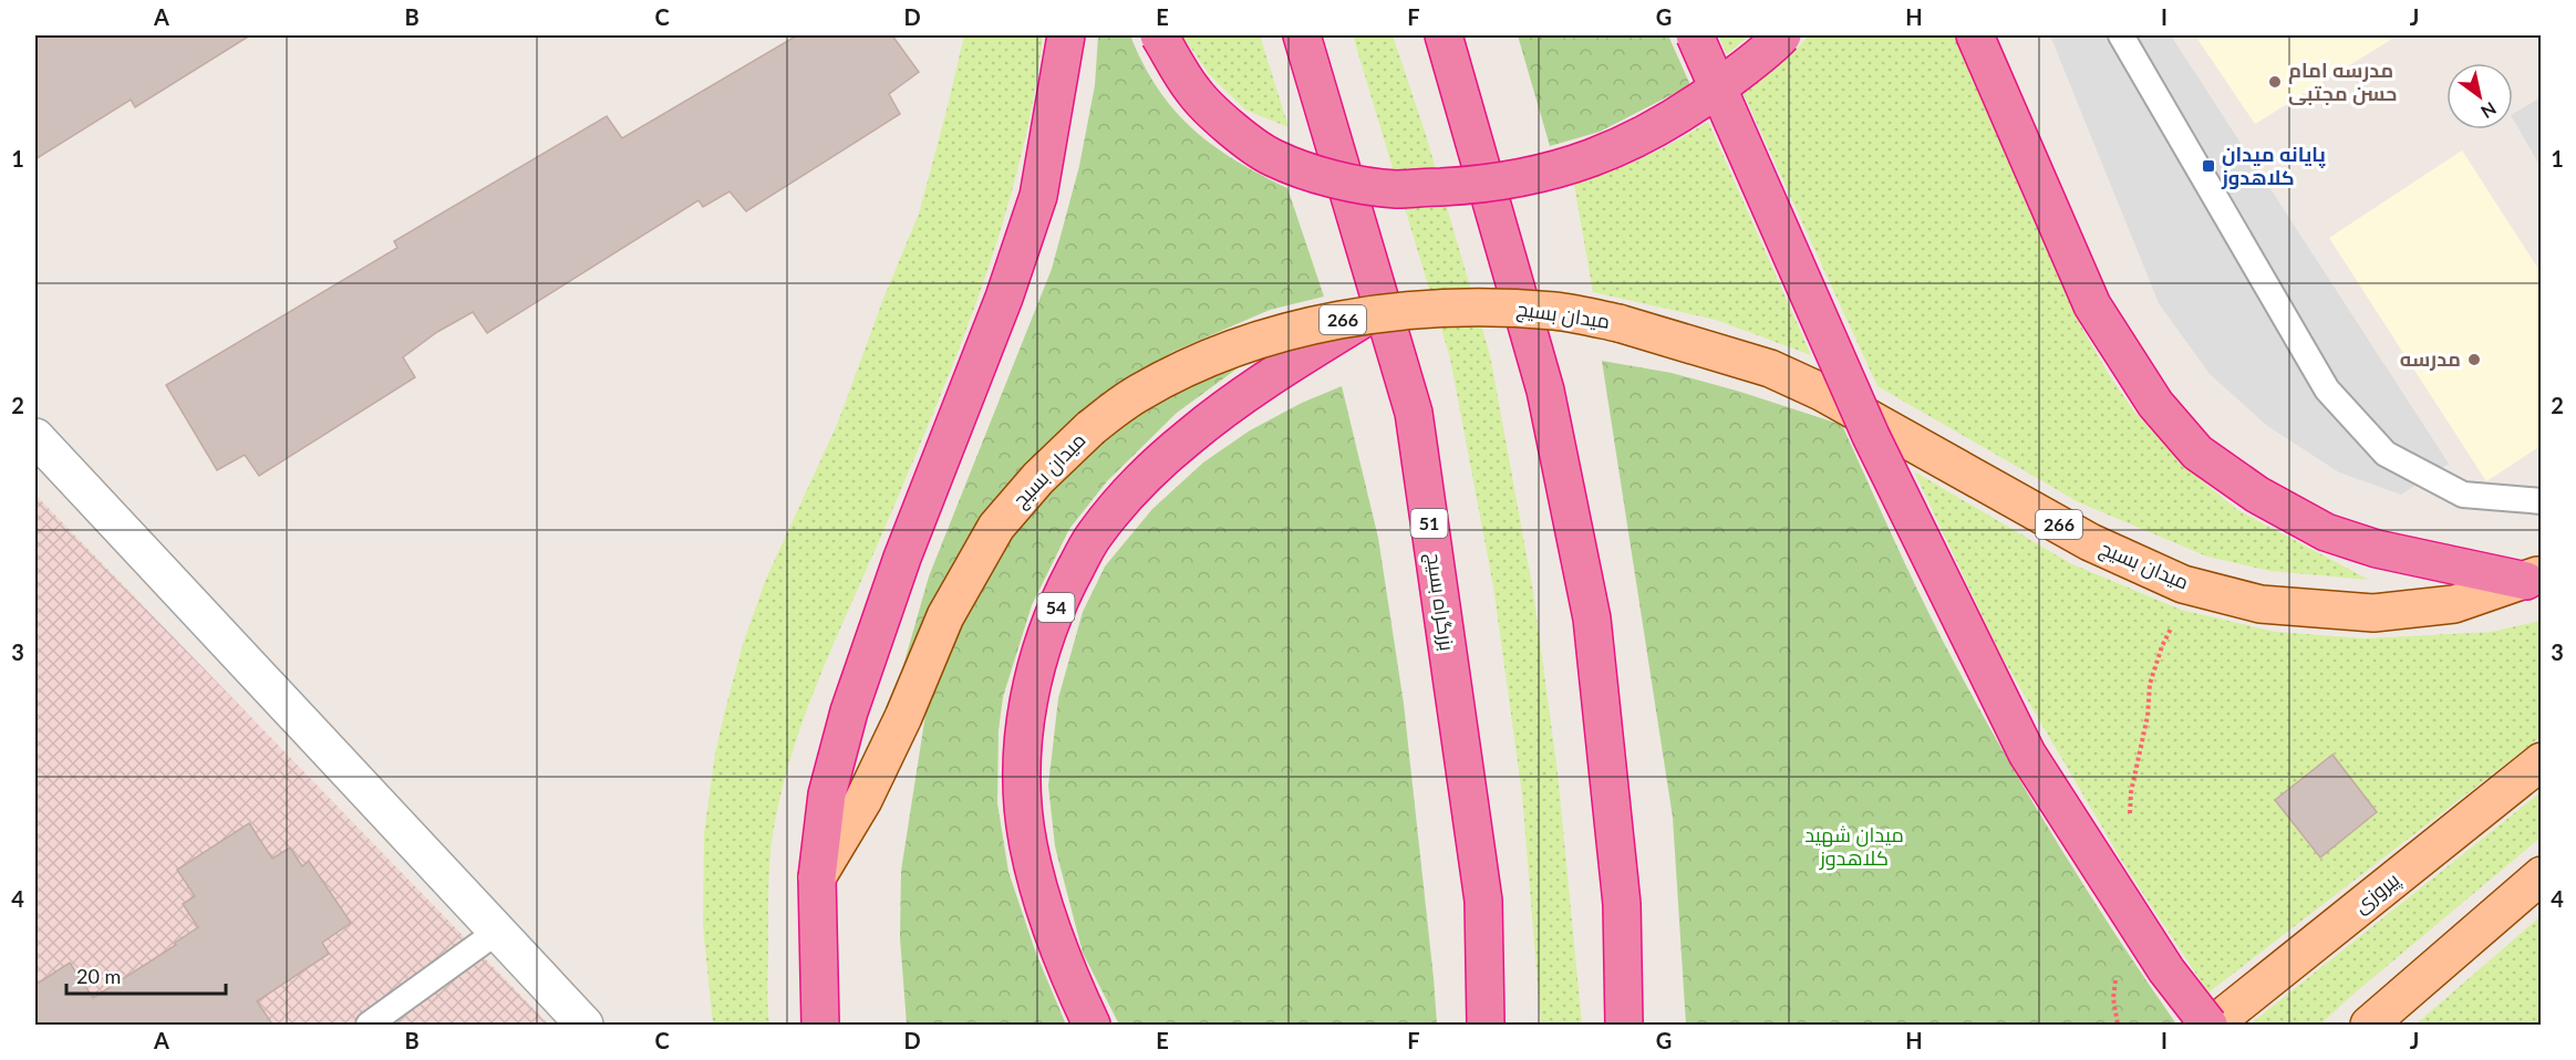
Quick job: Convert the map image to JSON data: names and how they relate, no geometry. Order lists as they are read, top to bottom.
{
  "streets": {
    "highway": ["51", "بزرگراه بسیج", "54"],
    "main road": ["میدان بسیج", "266", "پیروزی"]
  },
  "crossings": [
    ["میدان بسیج", "54"]
  ],
  "parks": ["میدان شهید کلاهدوز"],
  "places": {
    "other": ["مدرسه امام حسن مجتبی", "مدرسه"],
    "transit": ["پایانه میدان کلاهدوز"]
  },
  "scale_bar": "20 m",
  "north": "bottom right",
  "grid": {
    "columns": [
      "A",
      "B",
      "C",
      "D",
      "E",
      "F",
      "G",
      "H",
      "I",
      "J"
    ],
    "rows": [
      "1",
      "2",
      "3",
      "4"
    ]
  }
}
